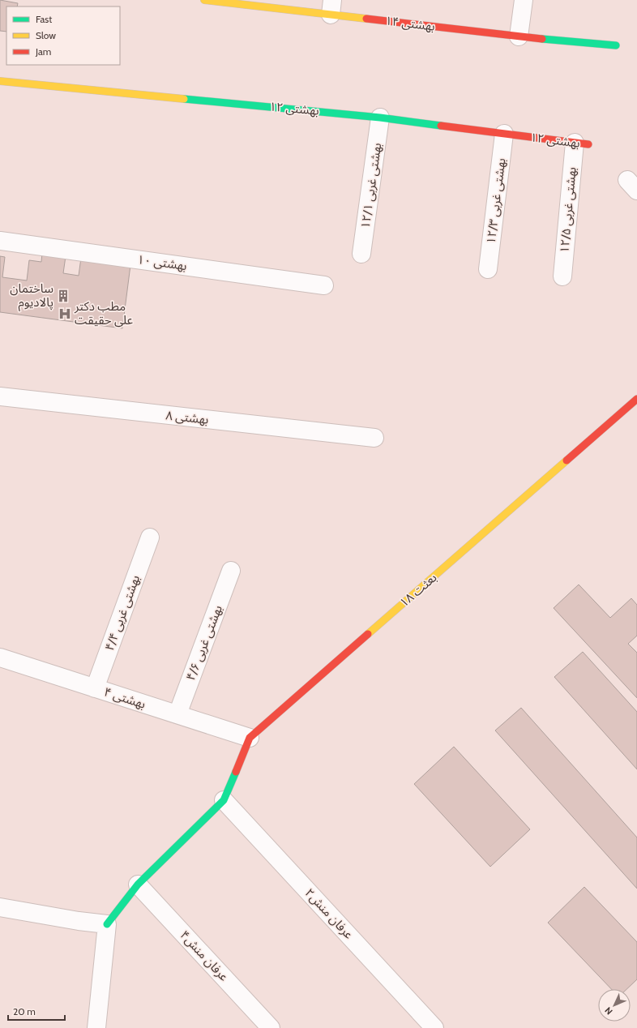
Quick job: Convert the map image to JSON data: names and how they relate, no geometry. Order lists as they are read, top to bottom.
{
  "streets": {
    "street": [
      "۱۴ بهشتی",
      "۱۲ بهشتی",
      "۱۲/۱ بهشتی غربی",
      "۱۲/۳ بهشتی غربی",
      "۱۲/۵ بهشتی غربی",
      "۱۰ بهشتی",
      "۸ بهشتی",
      "بعثت ۱۸",
      "۴/۴ بهشتی غربی",
      "۴/۶ بهشتی غربی",
      "۴ بهشتی",
      "عرفان منش۲",
      "عرفان منش۴"
    ]
  },
  "crossings": [
    ["۱۲ بهشتی", "۱۲/۱ بهشتی غربی"],
    ["۱۲ بهشتی", "۱۲/۳ بهشتی غربی"],
    ["۱۲ بهشتی", "۱۲/۵ بهشتی غربی"],
    ["بعثت ۱۸", "۴ بهشتی"],
    ["بعثت ۱۸", "عرفان منش۲"],
    ["۴/۴ بهشتی غربی", "۴ بهشتی"],
    ["۴/۶ بهشتی غربی", "۴ بهشتی"]
  ],
  "places": {
    "building": ["ساختمان پالادیوم"],
    "hospital": ["مطب دکتر علی حقیقت"]
  },
  "legend": ["Fast", "Slow", "Jam"],
  "scale_bar": "20 m",
  "north": "bottom left"
}
